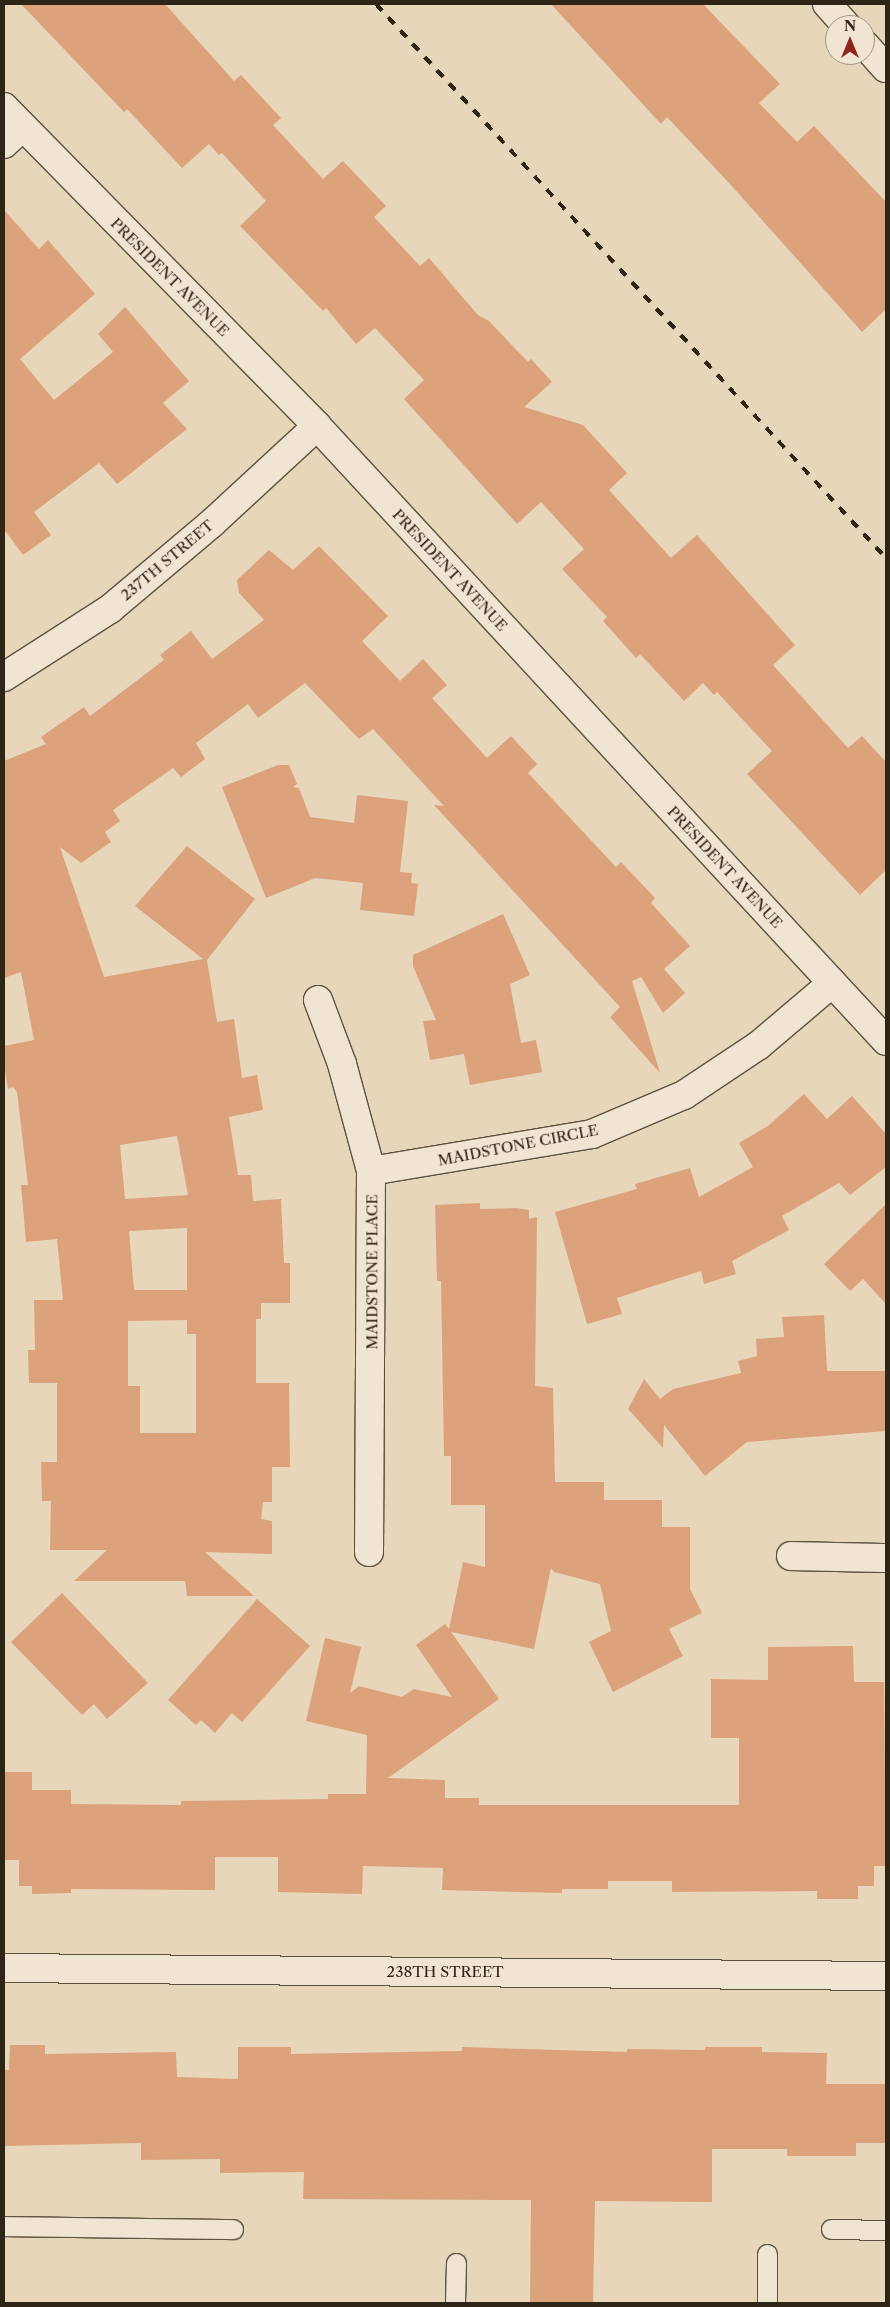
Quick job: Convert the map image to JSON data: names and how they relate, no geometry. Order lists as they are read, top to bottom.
{
  "streets": {
    "street": [
      "PRESIDENT AVENUE",
      "237TH STREET",
      "MAIDSTONE CIRCLE",
      "MAIDSTONE PLACE",
      "238TH STREET"
    ]
  },
  "crossings": [
    ["PRESIDENT AVENUE", "237TH STREET"],
    ["PRESIDENT AVENUE", "MAIDSTONE CIRCLE"],
    ["MAIDSTONE CIRCLE", "MAIDSTONE PLACE"]
  ],
  "north": "top"
}
